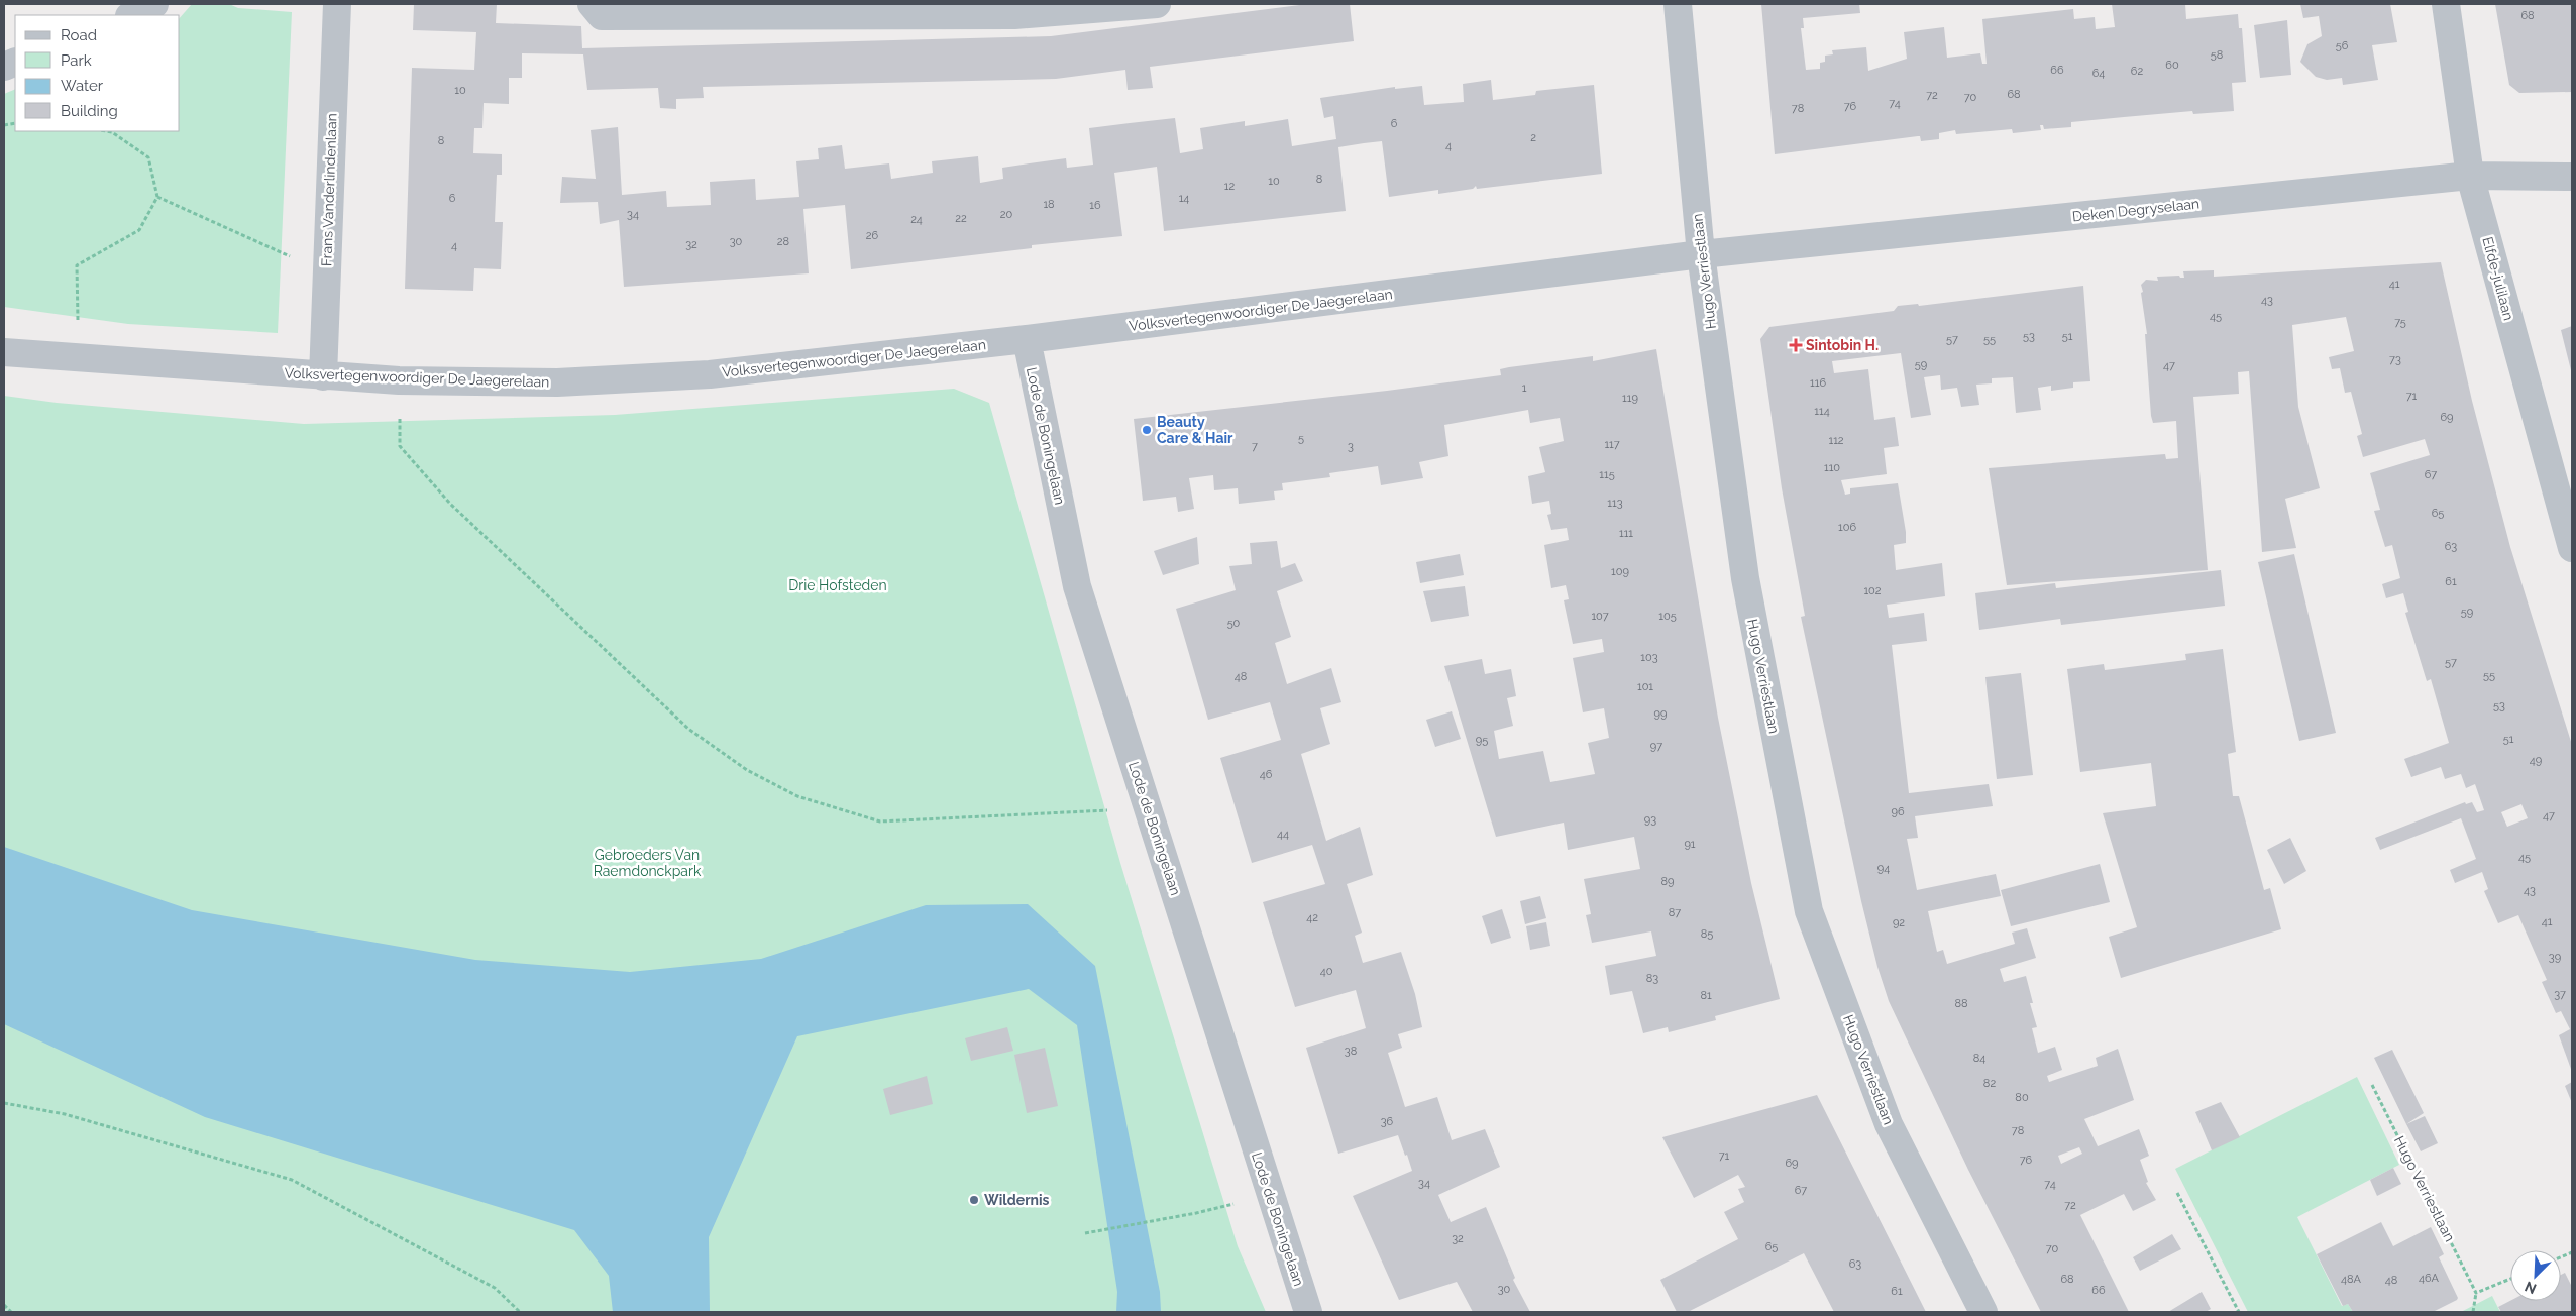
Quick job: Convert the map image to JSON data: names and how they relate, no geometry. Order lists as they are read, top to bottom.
{
  "streets": {
    "street": [
      "Frans Vanderlindenlaan",
      "Deken Degryselaan",
      "Hugo Verriestlaan",
      "Elfde-julilaan",
      "Volksvertegenwoordiger De Jaegerelaan",
      "Lode de Boningelaan"
    ]
  },
  "crossings": [
    ["Frans Vanderlindenlaan", "Volksvertegenwoordiger De Jaegerelaan"],
    ["Deken Degryselaan", "Hugo Verriestlaan"],
    ["Deken Degryselaan", "Elfde-julilaan"],
    ["Deken Degryselaan", "Volksvertegenwoordiger De Jaegerelaan"],
    ["Hugo Verriestlaan", "Volksvertegenwoordiger De Jaegerelaan"],
    ["Volksvertegenwoordiger De Jaegerelaan", "Lode de Boningelaan"]
  ],
  "parks": ["Drie Hofsteden", "Gebroeders Van Raemdonckpark"],
  "places": {
    "health": ["Sintobin H."],
    "other": ["Beauty Care & Hair", "Wildernis"]
  },
  "house_numbers": [
    "68",
    "56",
    "58",
    "60",
    "66",
    "62",
    "64",
    "10",
    "68",
    "72",
    "70",
    "74",
    "76",
    "78",
    "6",
    "2",
    "8",
    "4",
    "8",
    "10",
    "12",
    "6",
    "14",
    "18",
    "16",
    "34",
    "20",
    "22",
    "24",
    "26",
    "30",
    "28",
    "32",
    "4",
    "41",
    "43",
    "45",
    "75",
    "53",
    "51",
    "57",
    "55",
    "73",
    "59",
    "47",
    "116",
    "1",
    "71",
    "119",
    "114",
    "69",
    "5",
    "112",
    "117",
    "7",
    "3",
    "110",
    "115",
    "67",
    "113",
    "65",
    "106",
    "111",
    "63",
    "109",
    "61",
    "102",
    "59",
    "107",
    "105",
    "50",
    "103",
    "57",
    "55",
    "48",
    "101",
    "53",
    "99",
    "51",
    "95",
    "97",
    "49",
    "46",
    "96",
    "47",
    "93",
    "44",
    "91",
    "45",
    "94",
    "89",
    "43",
    "87",
    "42",
    "41",
    "92",
    "85",
    "39",
    "40",
    "83",
    "37",
    "81",
    "88",
    "38",
    "84",
    "82",
    "80",
    "36",
    "78",
    "71",
    "76",
    "69",
    "34",
    "74",
    "67",
    "72",
    "32",
    "65",
    "70",
    "63",
    "46A",
    "68",
    "48A",
    "48",
    "30",
    "66",
    "61"
  ],
  "legend": [
    "Road",
    "Park",
    "Water",
    "Building"
  ],
  "north": "bottom left"
}
